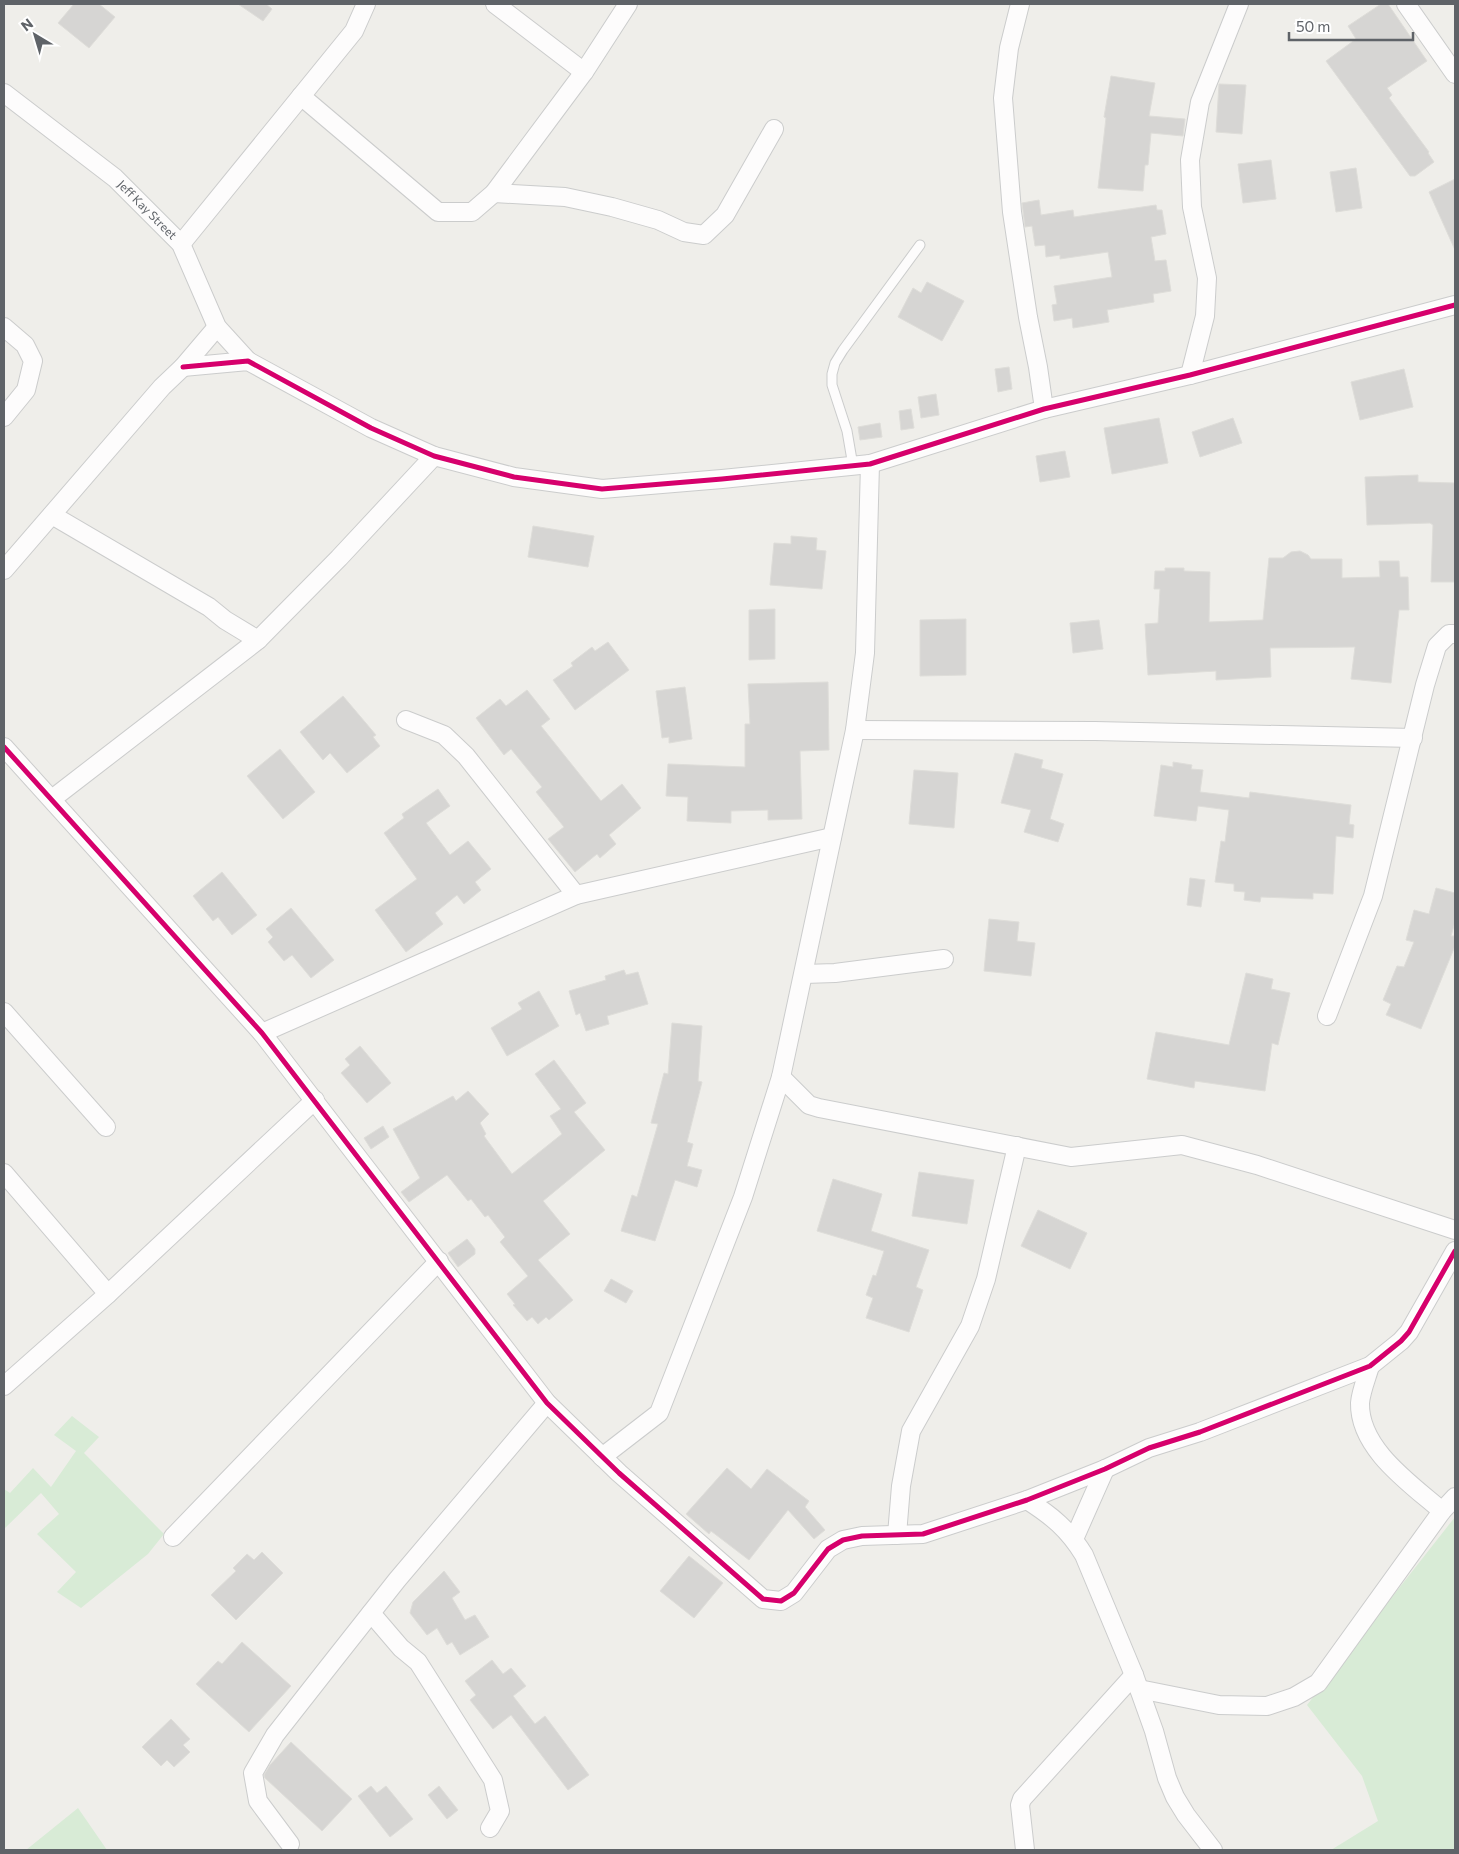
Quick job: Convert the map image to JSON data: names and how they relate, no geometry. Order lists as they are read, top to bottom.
{
  "streets": {
    "street": ["Jeff Kay Street"]
  },
  "scale_bar": "50 m",
  "north": "top left"
}
